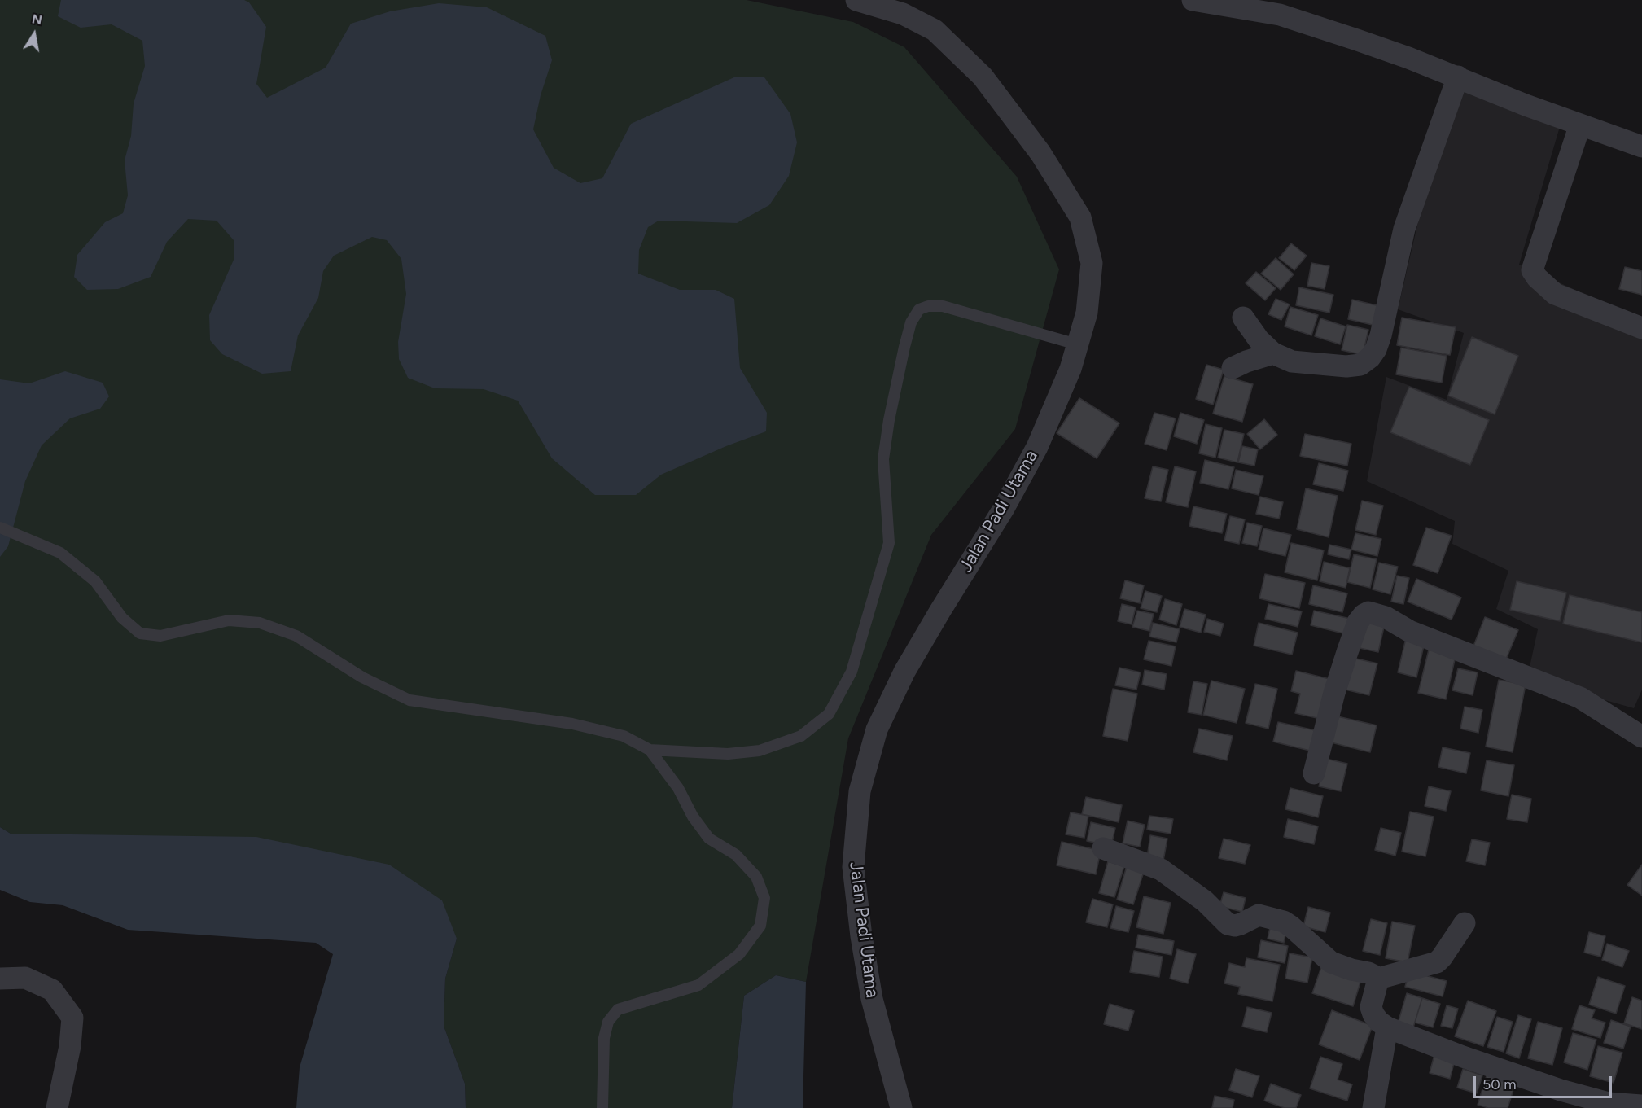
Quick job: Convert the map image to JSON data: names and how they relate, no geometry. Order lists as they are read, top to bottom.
{
  "streets": {
    "street": ["Jalan Padi Utama"]
  },
  "scale_bar": "50 m",
  "north": "top"
}
